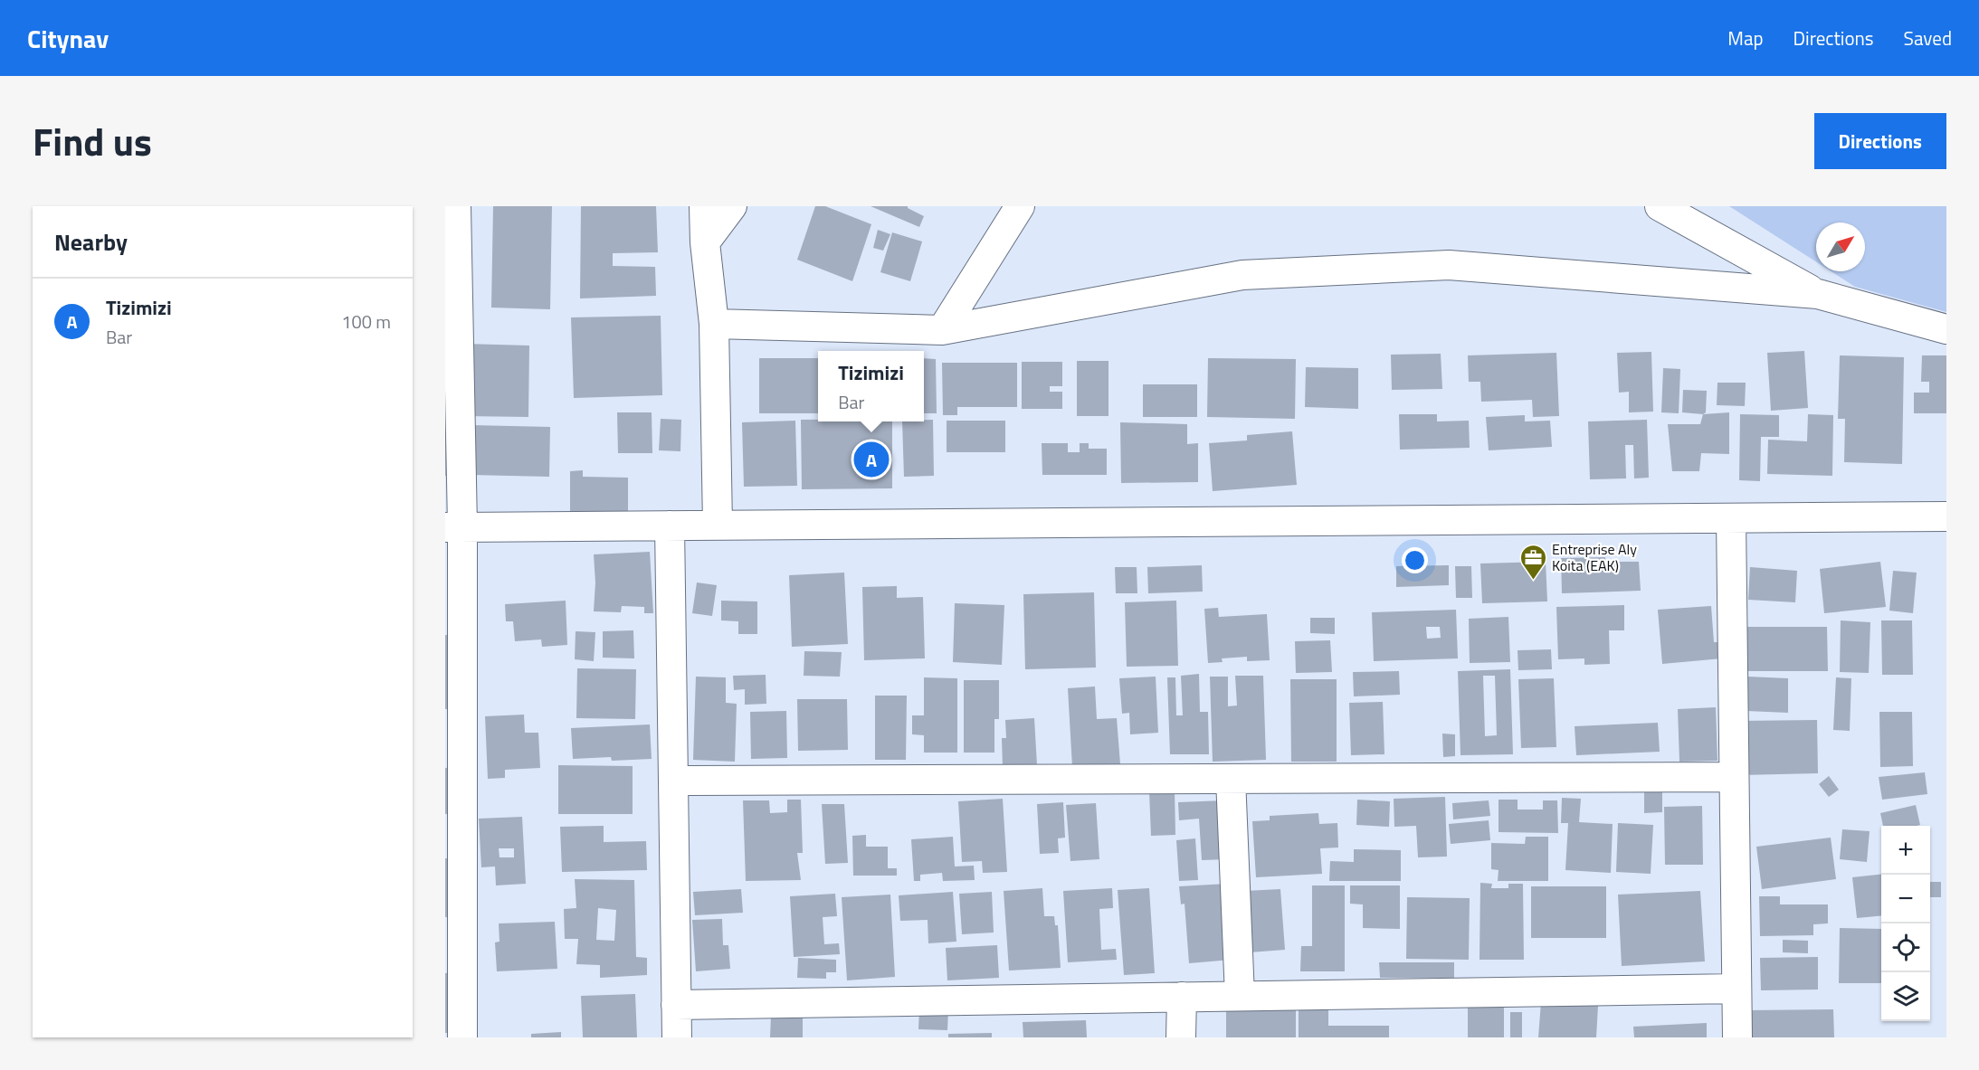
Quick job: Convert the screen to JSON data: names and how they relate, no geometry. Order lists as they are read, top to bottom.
{
  "places": {
    "office": ["Entreprise Aly Koita (EAK)"]
  },
  "north": "top right",
  "page": {
    "header": "Citynav",
    "nav": ["Map", "Directions", "Saved"],
    "title": "Find us",
    "buttons": "Directions",
    "heading": "Nearby",
    "list": [
      {
        "mark": "A",
        "name": "Tizimizi",
        "note": "Bar",
        "value": "100 m"
      }
    ],
    "popup": ["Tizimizi", "Bar"],
    "pins": "A",
    "map_buttons": ["+", "−"]
  }
}
